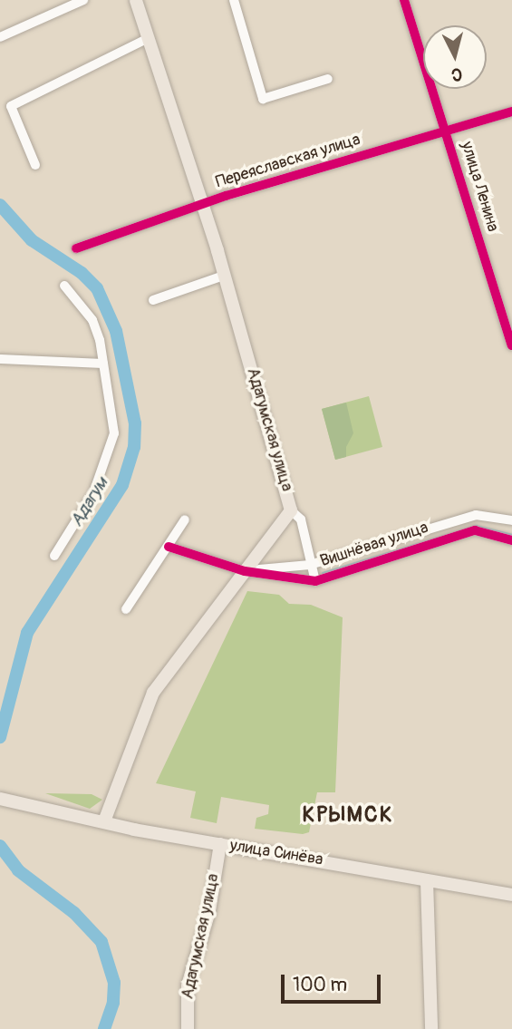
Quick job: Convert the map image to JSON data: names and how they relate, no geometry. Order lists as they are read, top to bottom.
{
  "streets": {
    "main road": ["Адагумская улица", "улица Синёва"],
    "street": ["Переяславская улица", "улица Ленина", "Вишнёвая улица"]
  },
  "crossings": [
    ["Переяславская улица", "улица Ленина"],
    ["Переяславская улица", "Адагумская улица"],
    ["Адагумская улица", "Вишнёвая улица"],
    ["Адагумская улица", "улица Синёва"]
  ],
  "districts": ["КРЫМСК"],
  "water": ["Адагум"],
  "scale_bar": "100 m",
  "north": "bottom"
}
